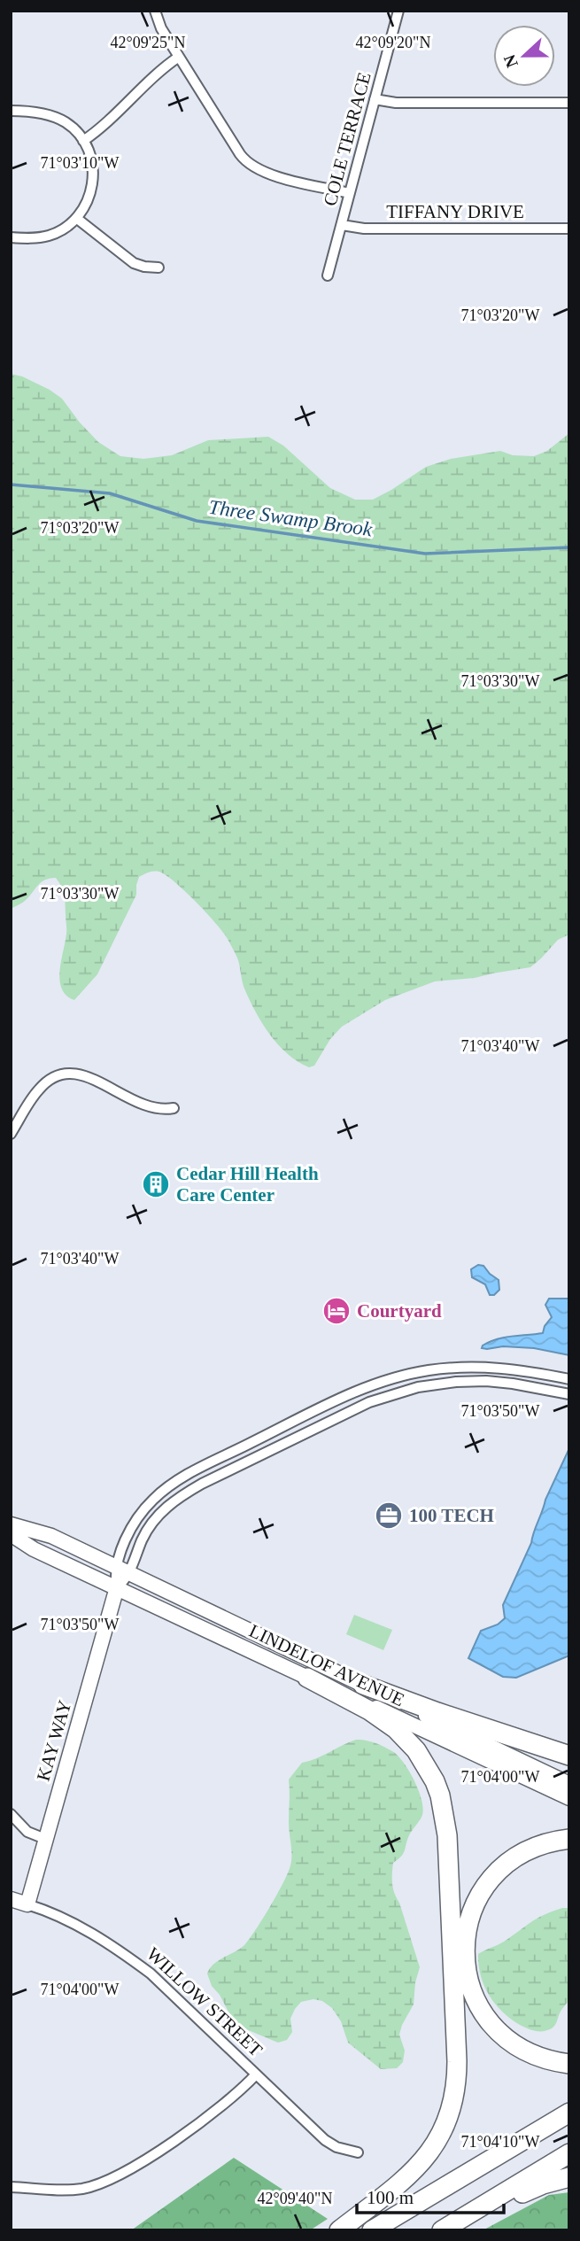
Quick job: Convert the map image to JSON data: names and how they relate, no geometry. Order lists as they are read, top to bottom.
{
  "streets": {
    "main road": ["LINDELOF AVENUE", "KAY WAY", "WILLOW STREET"],
    "street": ["COLE TERRACE", "TIFFANY DRIVE"]
  },
  "crossings": [
    ["COLE TERRACE", "TIFFANY DRIVE"],
    ["LINDELOF AVENUE", "KAY WAY"],
    ["KAY WAY", "WILLOW STREET"]
  ],
  "water": ["Three Swamp Brook"],
  "places": {
    "building": ["Cedar Hill Health Care Center"],
    "hotel": ["Courtyard"],
    "office": ["100 TECH"]
  },
  "scale_bar": "100 m",
  "north": "left",
  "coordinates": [
    "42°09'25\"N",
    "42°09'20\"N",
    "71°03'10\"W",
    "71°03'20\"W",
    "71°03'30\"W",
    "71°03'40\"W",
    "71°03'50\"W",
    "71°04'00\"W",
    "71°04'10\"W",
    "42°09'40\"N"
  ]
}
